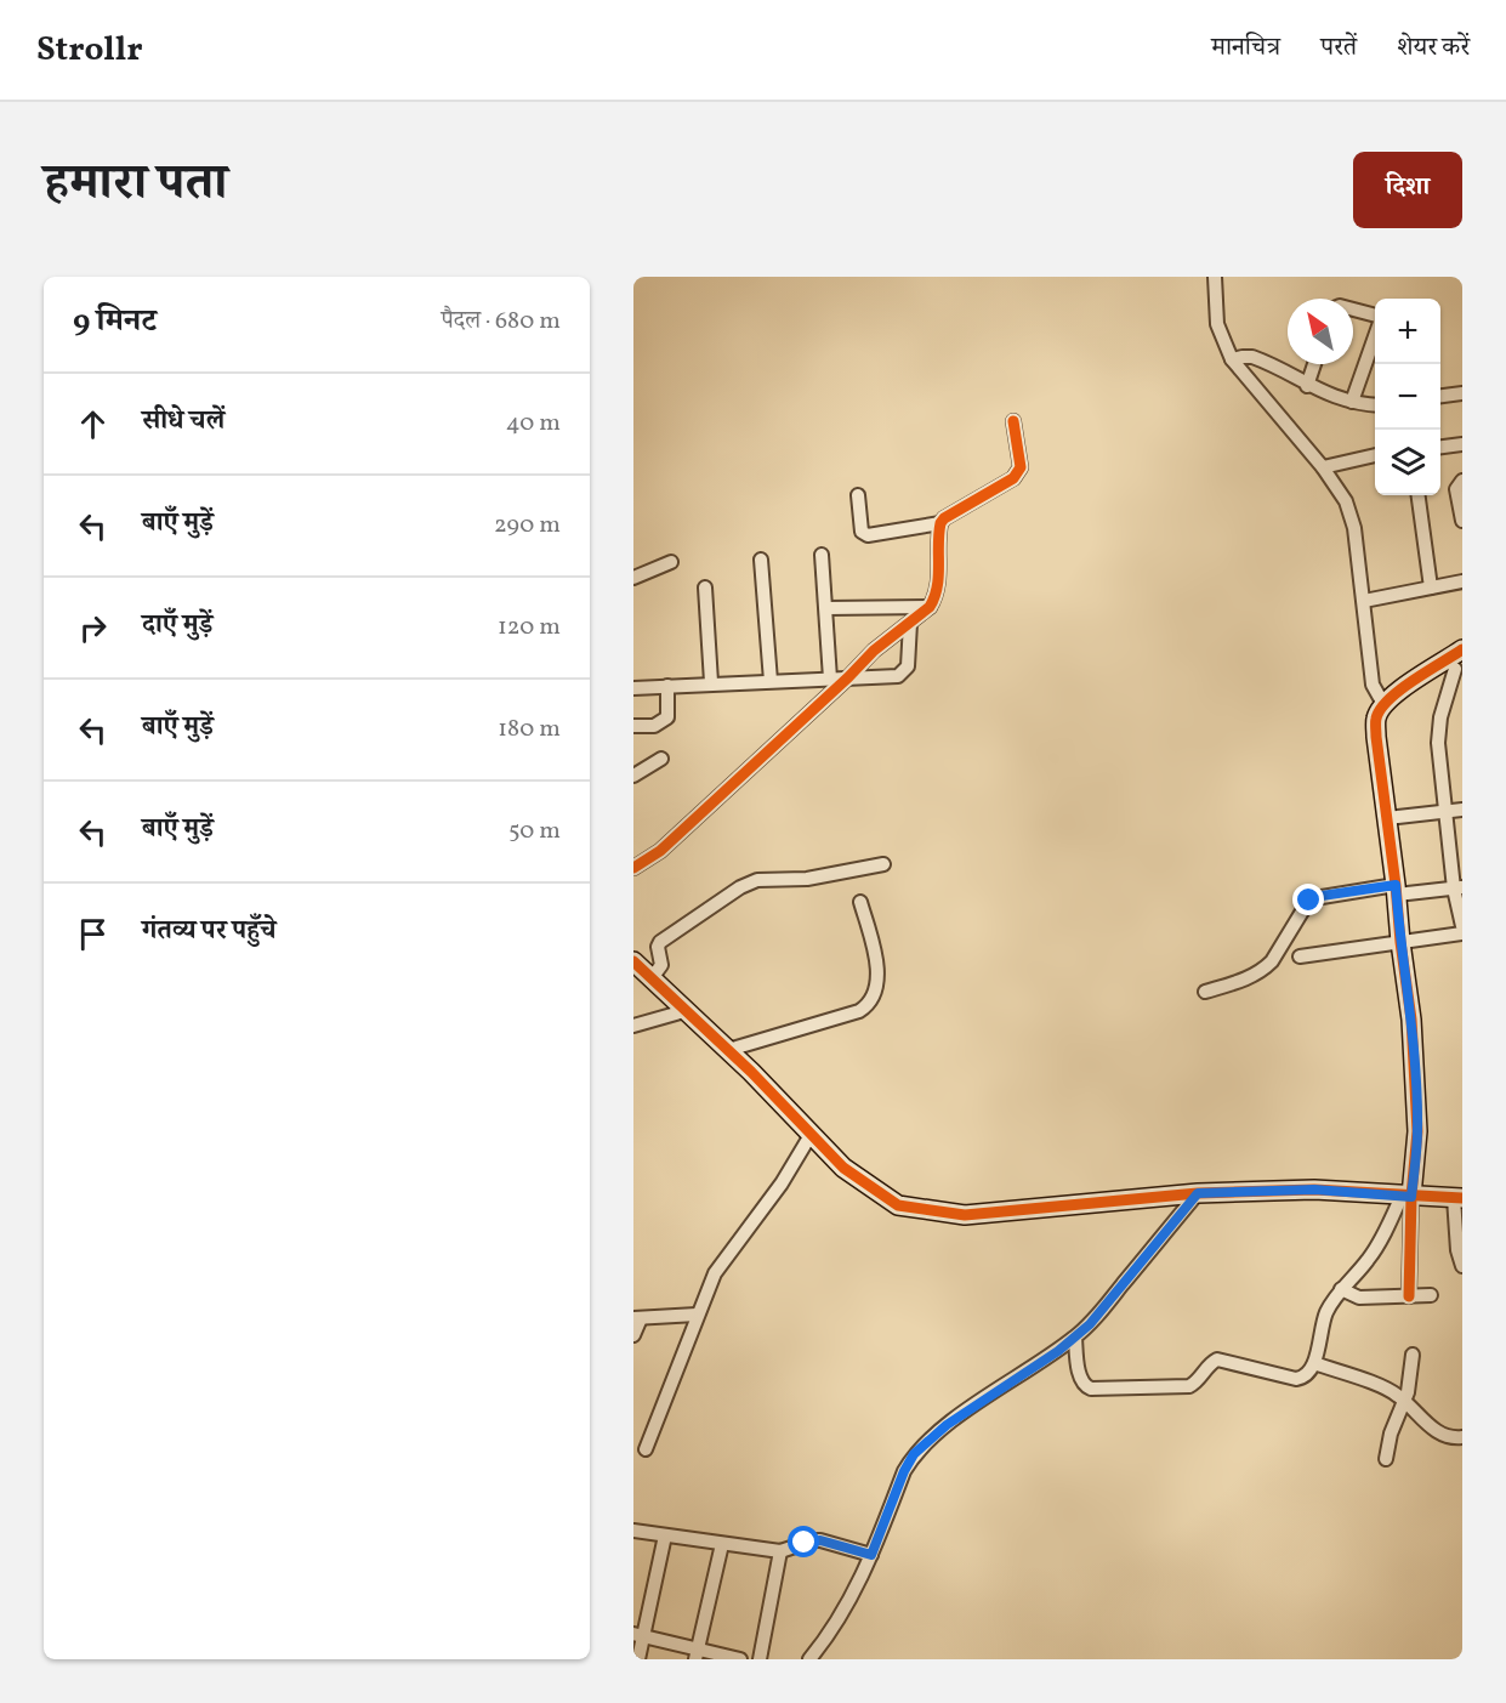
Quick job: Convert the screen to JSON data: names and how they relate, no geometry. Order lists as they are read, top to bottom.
{
  "north": "top left",
  "page": {
    "header": "Strollr",
    "nav": ["मानचित्र", "परतें", "शेयर करें"],
    "title": "हमारा पता",
    "buttons": "दिशा",
    "heading": ["9 मिनट", "पैदल · 680 m"],
    "map_buttons": ["+", "−"],
    "list": [
      ["सीधे चलें", "40 m"],
      ["बाएँ मुड़ें", "290 m"],
      ["दाएँ मुड़ें", "120 m"],
      ["बाएँ मुड़ें", "180 m"],
      ["बाएँ मुड़ें", "50 m"],
      "गंतव्य पर पहुँचे"
    ]
  }
}
